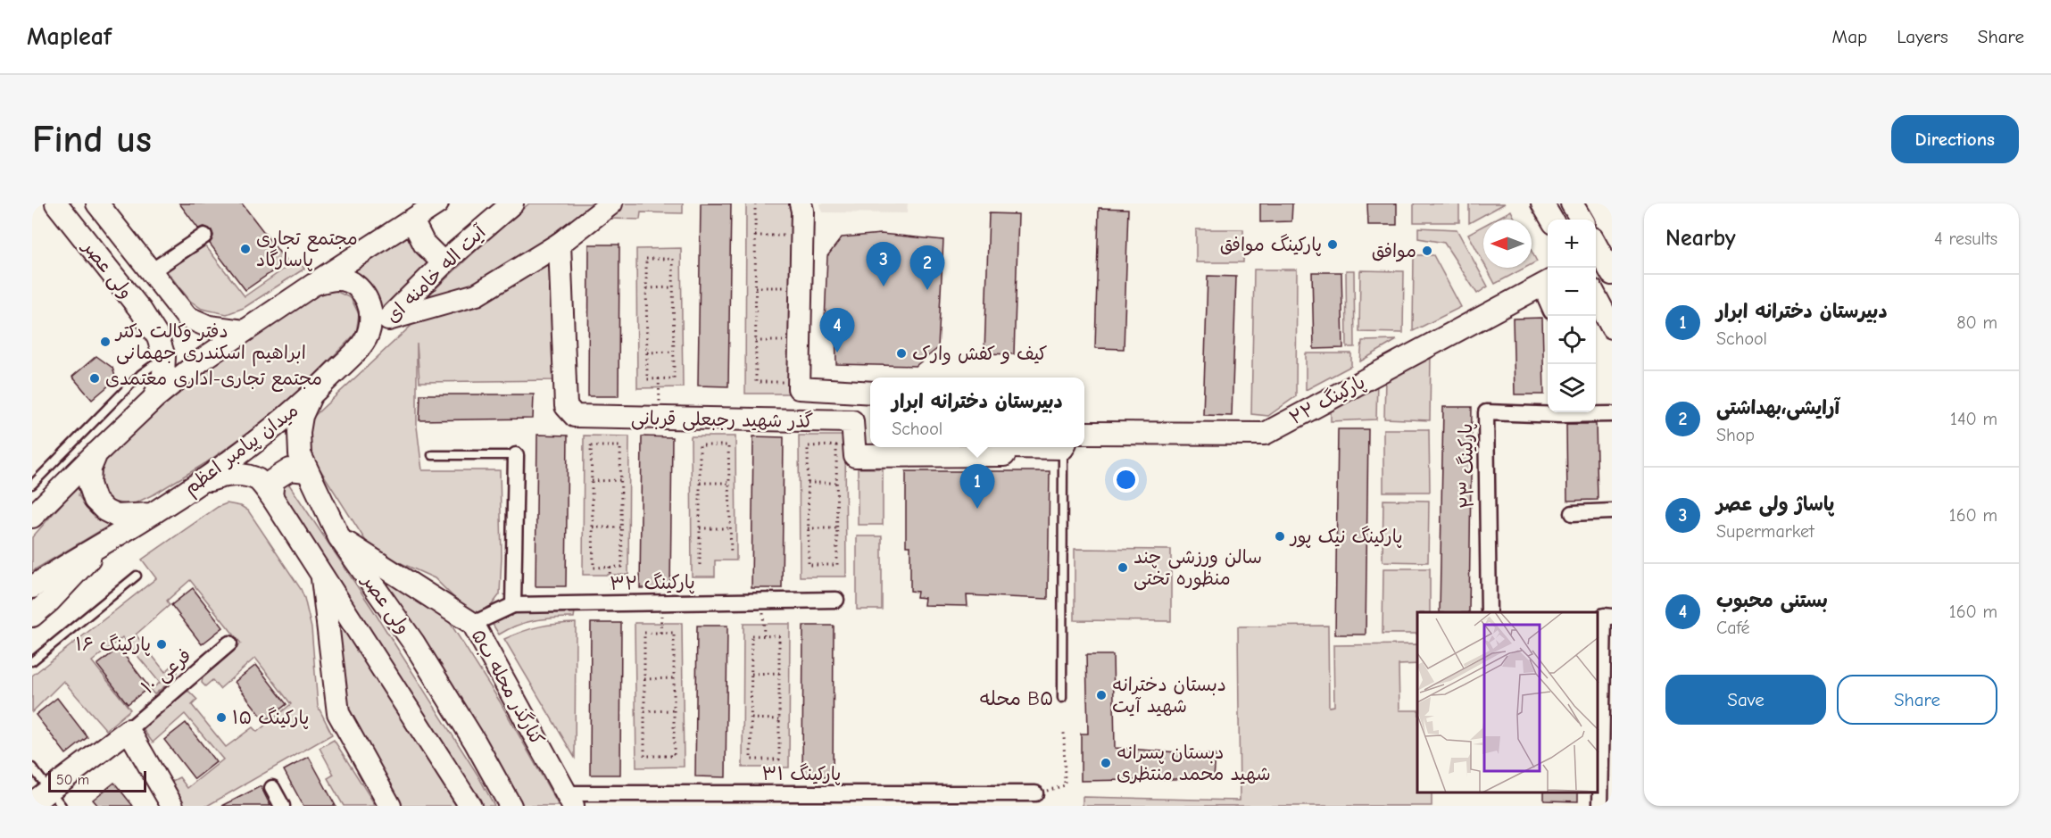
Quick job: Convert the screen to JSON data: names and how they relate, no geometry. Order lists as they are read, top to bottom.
{
  "streets": {
    "main road": [
      "ولی عصر",
      "آیت اله خامنه ای",
      "پارکینگ ۲۲",
      "گذر شهید رجبعلی قربانی",
      "میدان پیامبر اعظم",
      "کنارگذر محله ب۵"
    ],
    "street": [
      "پارکینگ ۲۳",
      "پارکینگ ۳۲",
      "فرعی ۱۰",
      "پارکینگ ۳۱"
    ]
  },
  "crossings": [
    ["ولی عصر", "میدان پیامبر اعظم"],
    ["ولی عصر", "کنارگذر محله ب۵"],
    ["آیت اله خامنه ای", "میدان پیامبر اعظم"],
    ["پارکینگ ۳۲", "کنارگذر محله ب۵"],
    ["کنارگذر محله ب۵", "پارکینگ ۳۱"]
  ],
  "districts": ["محله B۵"],
  "places": [
    "پارکینگ موافق",
    "مجتمع تجاری پاسارگاد",
    "موافق",
    "دفتر وکالت دکتر ابراهیم اسکندری جهمانی",
    "کیف و کفش وارک",
    "مجتمع تجاری-اداری معتمدی",
    "پارکینگ نیک پور",
    "سالن ورزشی چند منظوره تختی",
    "پارکینگ ۱۶",
    "دبستان دخترانه شهید آیت",
    "پارکینگ ۱۵",
    "دبستان پسرانه شهید محمد منتظری"
  ],
  "scale_bar": "50 m",
  "north": "left",
  "page": {
    "header": "Mapleaf",
    "nav": ["Map", "Layers", "Share"],
    "buttons": [
      "Directions",
      ["Save", "Share"]
    ],
    "title": "Find us",
    "heading": ["Nearby", "4 results"],
    "map_buttons": ["+", "−"],
    "pins": [
      "3",
      "2",
      "4",
      "1"
    ],
    "list": [
      {
        "mark": "1",
        "name": "دبیرستان دخترانه ابرار",
        "note": "School",
        "value": "80 m"
      },
      {
        "mark": "2",
        "name": "آرایشی،بهداشتی",
        "note": "Shop",
        "value": "140 m"
      },
      {
        "mark": "3",
        "name": "پاساژ ولی عصر",
        "note": "Supermarket",
        "value": "160 m"
      },
      {
        "mark": "4",
        "name": "بستنی محبوب",
        "note": "Café",
        "value": "160 m"
      }
    ],
    "popup": ["دبیرستان دخترانه ابرار", "School"],
    "scale": "50 m"
  }
}
